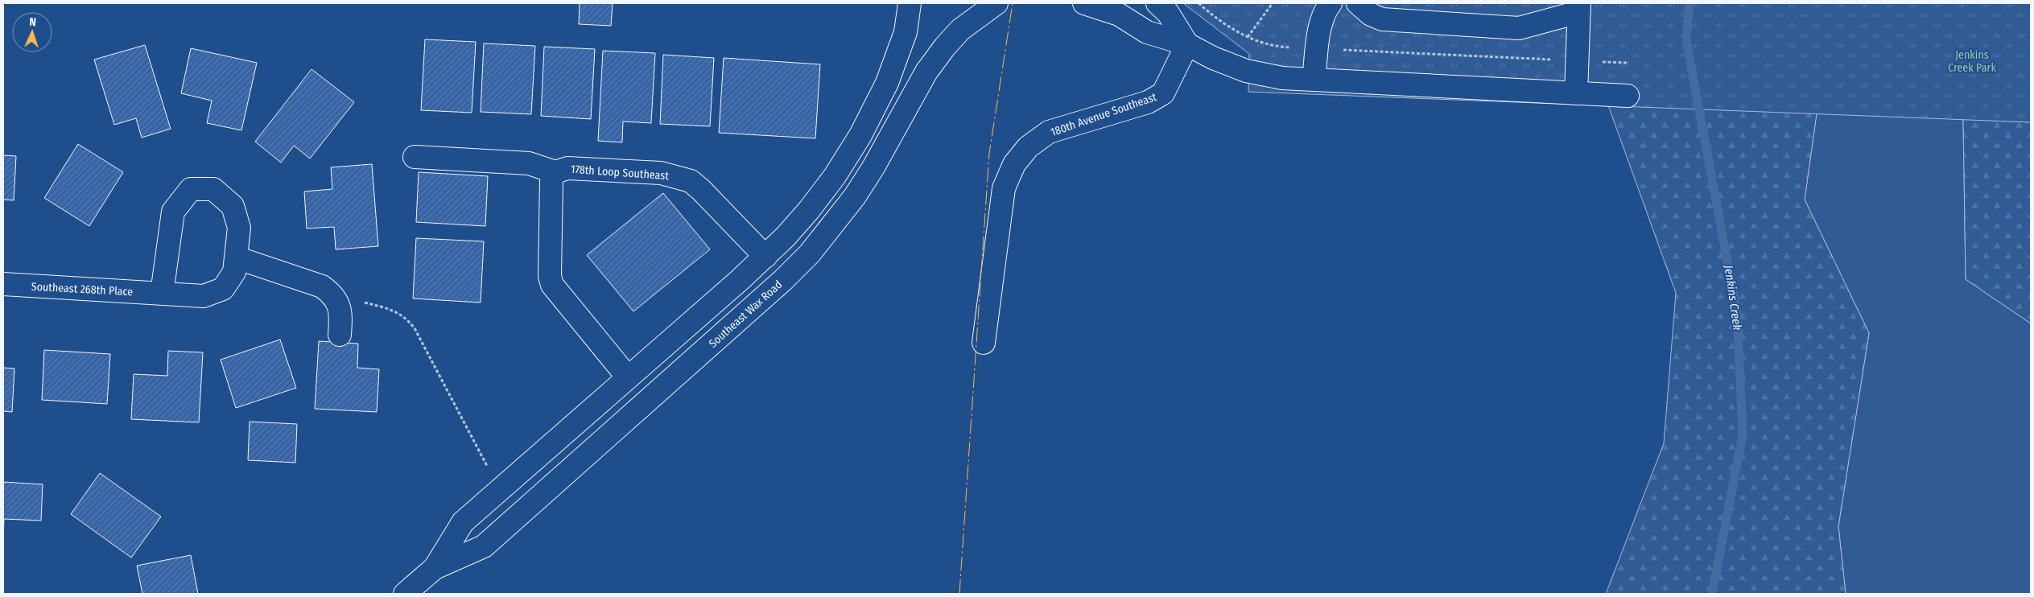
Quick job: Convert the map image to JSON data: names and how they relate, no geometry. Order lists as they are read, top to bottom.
{
  "streets": {
    "street": [
      "180th Avenue Southeast",
      "178th Loop Southeast",
      "Southeast 268th Place",
      "Southeast Wax Road"
    ]
  },
  "crossings": [
    ["178th Loop Southeast", "Southeast Wax Road"]
  ],
  "water": ["Jenkins Creek"],
  "parks": ["Jenkins Creek Park"],
  "north": "top"
}
